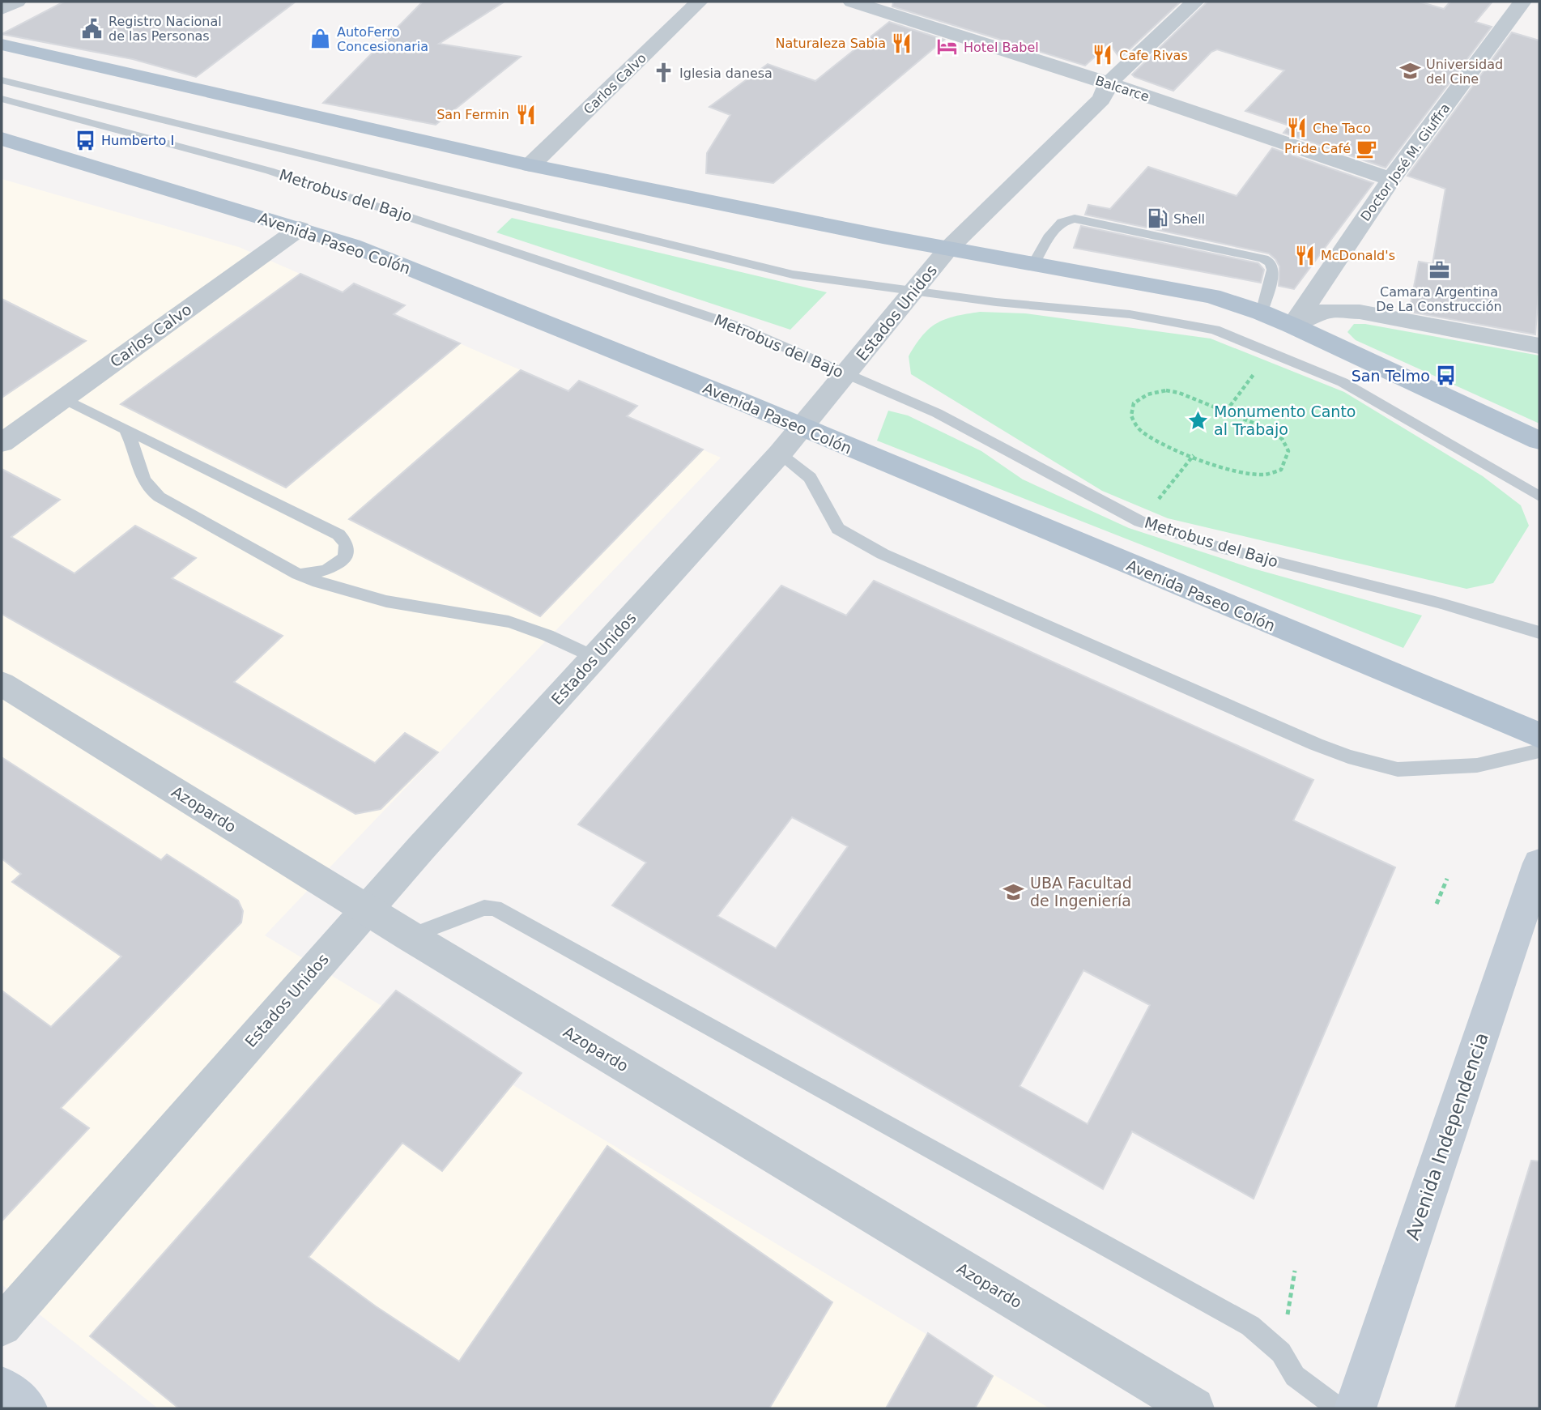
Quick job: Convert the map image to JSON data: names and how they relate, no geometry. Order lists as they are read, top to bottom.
{
  "streets": {
    "main road": ["Avenida Paseo Colón", "Avenida Independencia"],
    "street": [
      "Carlos Calvo",
      "Balcarce",
      "Doctor José M. Giuffra",
      "Estados Unidos",
      "Azopardo"
    ],
    "lane": ["Metrobus del Bajo"]
  },
  "crossings": [
    ["Carlos Calvo", "Avenida Paseo Colón"],
    ["Balcarce", "Doctor José M. Giuffra"],
    ["Balcarce", "Estados Unidos"],
    ["Metrobus del Bajo", "Estados Unidos"],
    ["Avenida Paseo Colón", "Estados Unidos"],
    ["Estados Unidos", "Azopardo"]
  ],
  "places": {
    "public building": ["Registro Nacional de las Personas"],
    "shop": ["AutoFerro Concesionaria"],
    "restaurant": [
      "Naturaleza Sabia",
      "Cafe Rivas",
      "San Fermin",
      "Che Taco",
      "McDonald's"
    ],
    "hotel": ["Hotel Babel"],
    "school or university": ["Universidad del Cine", "UBA Facultad de Ingeniería"],
    "church": ["Iglesia danesa"],
    "bus stop": ["Humberto I", "San Telmo"],
    "cafe": ["Pride Café"],
    "fuel station": ["Shell"],
    "office": ["Camara Argentina De La Construcción"],
    "place": ["Monumento Canto al Trabajo"]
  }
}
